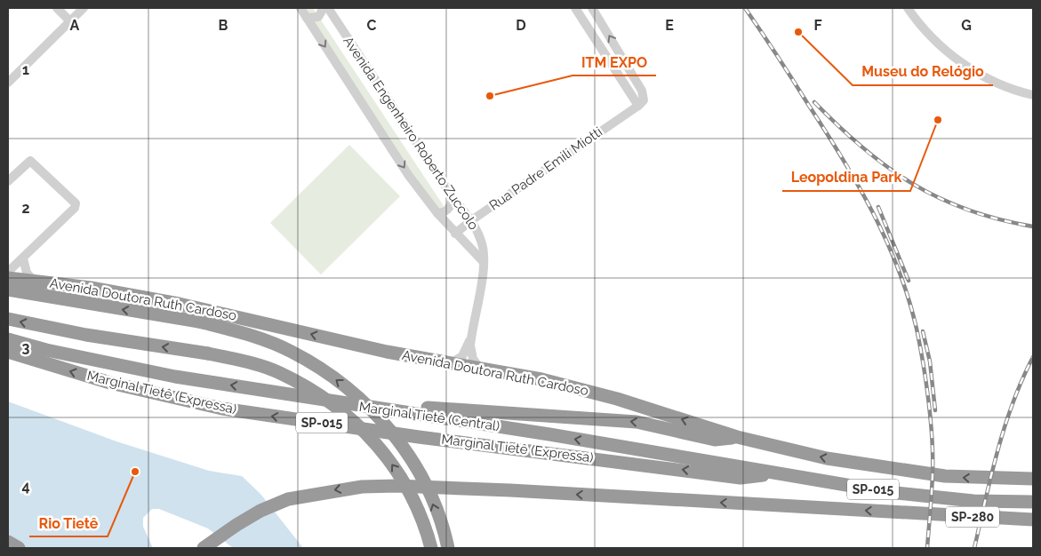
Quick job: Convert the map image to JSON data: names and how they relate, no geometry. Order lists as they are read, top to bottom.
{
  "streets": {
    "highway": [
      "Avenida Doutora Ruth Cardoso",
      "Marginal Tietê (Expressa)",
      "Marginal Tietê (Central)",
      "SP-015",
      "SP-280"
    ],
    "street": ["Avenida Engenheiro Roberto Zuccolo", "Rua Padre Emili Miotti"]
  },
  "crossings": [
    ["Avenida Engenheiro Roberto Zuccolo", "Rua Padre Emili Miotti"],
    ["Avenida Engenheiro Roberto Zuccolo", "Avenida Doutora Ruth Cardoso"],
    ["Marginal Tietê (Expressa)", "Marginal Tietê (Central)"]
  ],
  "places": [
    "Museu do Relógio",
    "ITM EXPO",
    "Leopoldina Park",
    "Rio Tietê"
  ],
  "grid": {
    "columns": [
      "A",
      "B",
      "C",
      "D",
      "E",
      "F",
      "G"
    ],
    "rows": [
      "1",
      "2",
      "3",
      "4"
    ]
  }
}
